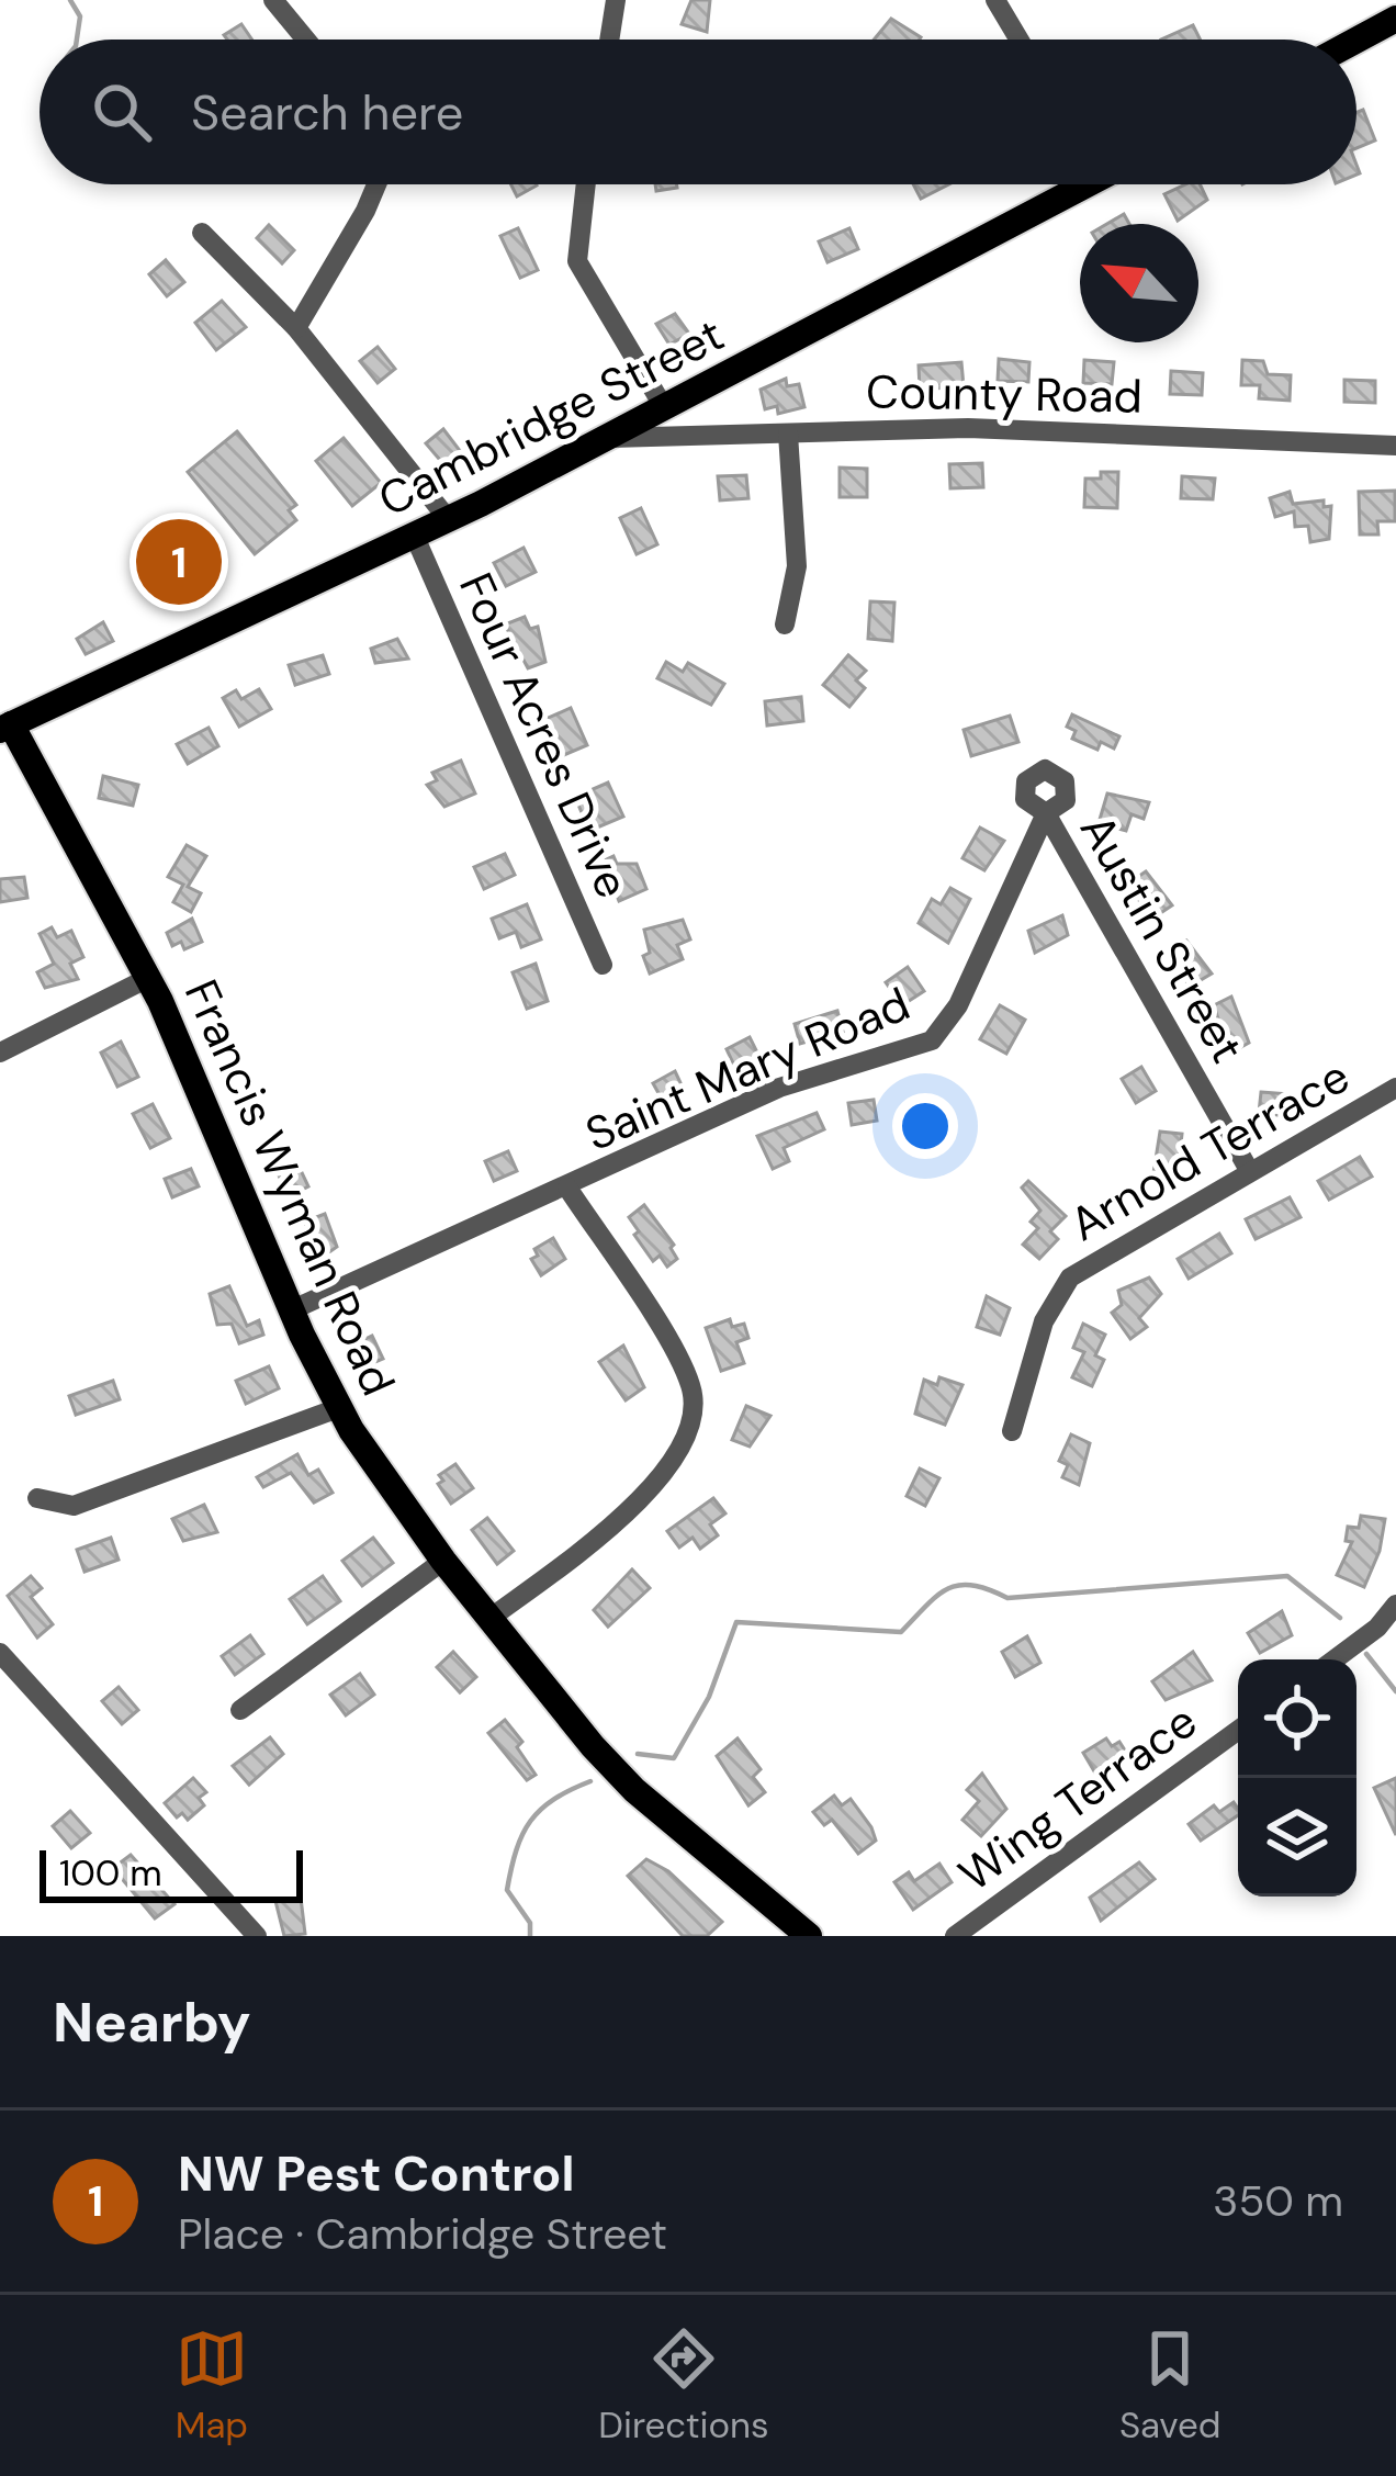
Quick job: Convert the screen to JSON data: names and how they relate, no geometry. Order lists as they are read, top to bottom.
{
  "streets": {
    "main road": ["Cambridge Street", "Francis Wyman Road"],
    "street": [
      "County Road",
      "Four Acres Drive",
      "Austin Street",
      "Saint Mary Road",
      "Arnold Terrace",
      "Wing Terrace"
    ]
  },
  "crossings": [
    ["County Road", "Cambridge Street"],
    ["Cambridge Street", "Four Acres Drive"],
    ["Cambridge Street", "Francis Wyman Road"],
    ["Austin Street", "Saint Mary Road"],
    ["Austin Street", "Arnold Terrace"],
    ["Saint Mary Road", "Francis Wyman Road"]
  ],
  "scale_bar": "100 m",
  "north": "top left",
  "page": {
    "search": "Search here",
    "pins": "1",
    "scale": "100 m",
    "heading": "Nearby",
    "list": [
      {
        "mark": "1",
        "name": "NW Pest Control",
        "note": "Place · Cambridge Street",
        "value": "350 m"
      }
    ],
    "nav": ["Map", "Directions", "Saved"]
  }
}
